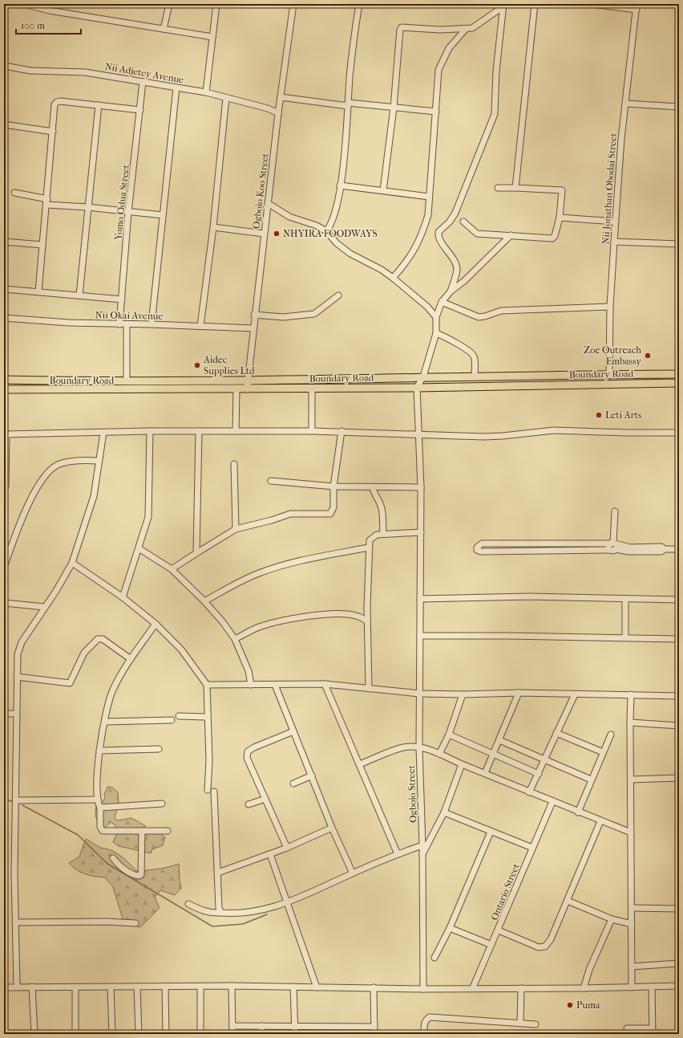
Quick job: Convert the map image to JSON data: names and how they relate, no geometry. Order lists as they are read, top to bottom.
{
  "streets": {
    "main road": ["Boundary Road"],
    "street": [
      "Nii Adjetey Avenue",
      "Nii Jonathan Obodai Street",
      "Ogbojo Koo Street",
      "Yomo Odua Street",
      "Nii Okai Avenue",
      "Ogbojo Street",
      "Ontario Street"
    ]
  },
  "crossings": [
    ["Nii Adjetey Avenue", "Ogbojo Koo Street"],
    ["Nii Adjetey Avenue", "Yomo Odua Street"],
    ["Nii Jonathan Obodai Street", "Boundary Road"],
    ["Ogbojo Koo Street", "Nii Okai Avenue"],
    ["Ogbojo Koo Street", "Boundary Road"],
    ["Yomo Odua Street", "Nii Okai Avenue"],
    ["Boundary Road", "Ogbojo Street"]
  ],
  "places": [
    "NHYIRA FOODWAYS",
    "Zoe Outreach Embassy",
    "Aidec Supplies Ltd",
    "Leti Arts",
    "Puma"
  ],
  "scale_bar": "100 m"
}
